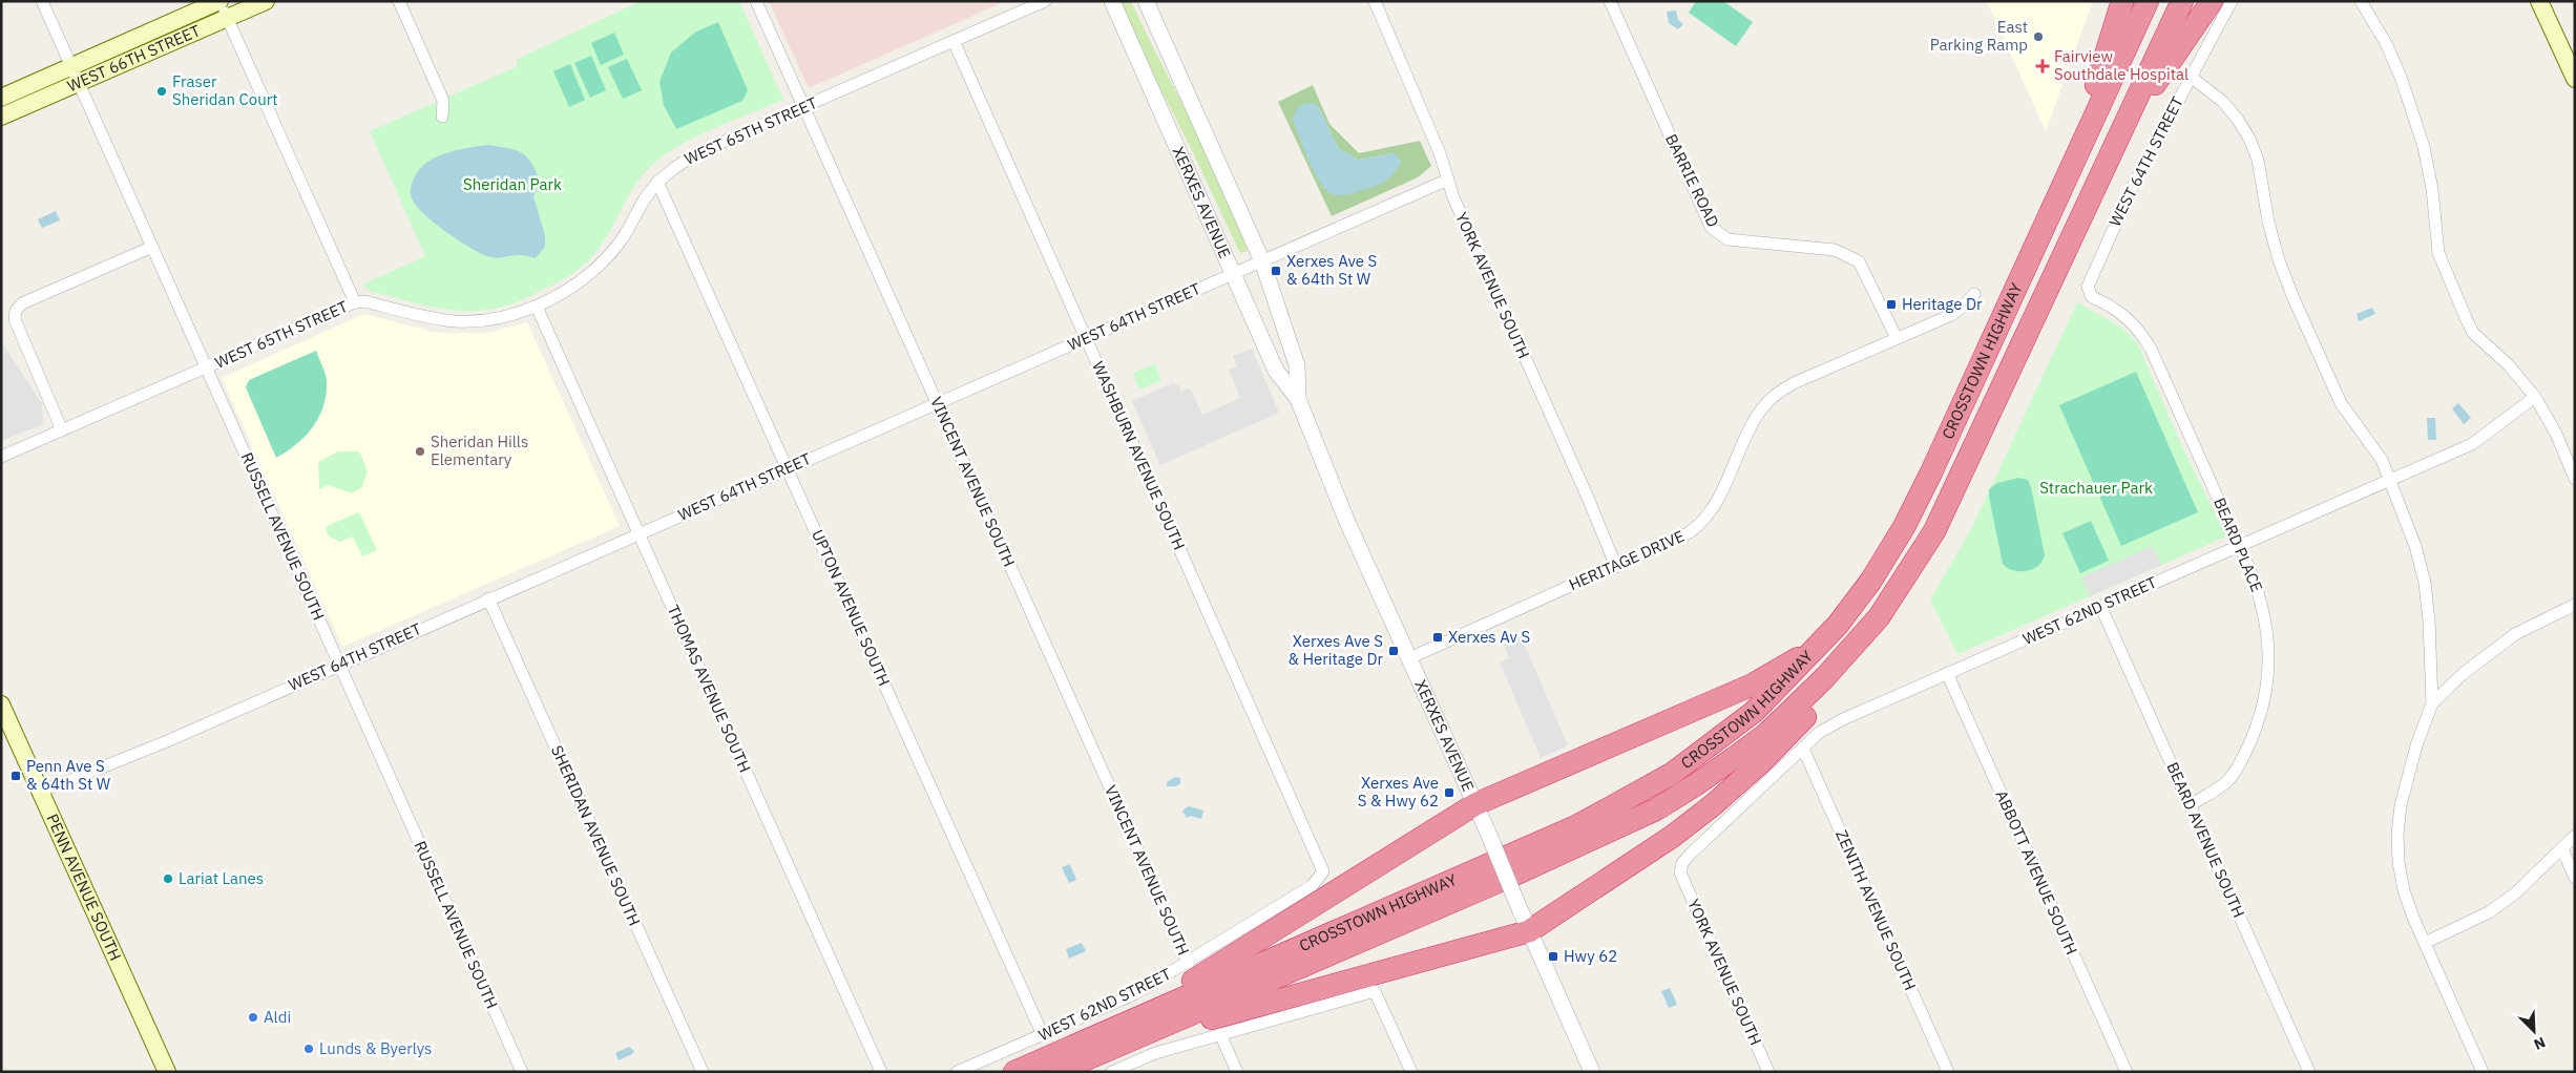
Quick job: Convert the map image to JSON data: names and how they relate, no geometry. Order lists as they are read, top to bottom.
{
  "streets": {
    "highway": ["CROSSTOWN HIGHWAY"],
    "main road": ["WEST 66TH STREET", "PENN AVENUE SOUTH"],
    "street": [
      "WEST 65TH STREET",
      "WEST 64TH STREET",
      "BARRIE ROAD",
      "XERXES AVENUE",
      "YORK AVENUE SOUTH",
      "WASHBURN AVENUE SOUTH",
      "VINCENT AVENUE SOUTH",
      "RUSSELL AVENUE SOUTH",
      "BEARD PLACE",
      "HERITAGE DRIVE",
      "UPTON AVENUE SOUTH",
      "WEST 62ND STREET",
      "THOMAS AVENUE SOUTH",
      "SHERIDAN AVENUE SOUTH",
      "BEARD AVENUE SOUTH",
      "ABBOTT AVENUE SOUTH",
      "ZENITH AVENUE SOUTH"
    ]
  },
  "crossings": [
    ["WEST 66TH STREET", "RUSSELL AVENUE SOUTH"],
    ["WEST 65TH STREET", "WASHBURN AVENUE SOUTH"],
    ["WEST 65TH STREET", "VINCENT AVENUE SOUTH"],
    ["WEST 65TH STREET", "RUSSELL AVENUE SOUTH"],
    ["WEST 65TH STREET", "UPTON AVENUE SOUTH"],
    ["WEST 65TH STREET", "THOMAS AVENUE SOUTH"],
    ["WEST 64TH STREET", "XERXES AVENUE"],
    ["WEST 64TH STREET", "YORK AVENUE SOUTH"],
    ["WEST 64TH STREET", "WASHBURN AVENUE SOUTH"],
    ["WEST 64TH STREET", "VINCENT AVENUE SOUTH"],
    ["WEST 64TH STREET", "RUSSELL AVENUE SOUTH"],
    ["WEST 64TH STREET", "BEARD PLACE"],
    ["WEST 64TH STREET", "UPTON AVENUE SOUTH"],
    ["WEST 64TH STREET", "THOMAS AVENUE SOUTH"],
    ["WEST 64TH STREET", "SHERIDAN AVENUE SOUTH"],
    ["WEST 64TH STREET", "PENN AVENUE SOUTH"],
    ["BARRIE ROAD", "HERITAGE DRIVE"],
    ["XERXES AVENUE", "HERITAGE DRIVE"],
    ["YORK AVENUE SOUTH", "HERITAGE DRIVE"],
    ["YORK AVENUE SOUTH", "WEST 62ND STREET"],
    ["WASHBURN AVENUE SOUTH", "WEST 62ND STREET"],
    ["VINCENT AVENUE SOUTH", "WEST 62ND STREET"],
    ["BEARD PLACE", "WEST 62ND STREET"],
    ["BEARD PLACE", "BEARD AVENUE SOUTH"],
    ["UPTON AVENUE SOUTH", "WEST 62ND STREET"],
    ["WEST 62ND STREET", "BEARD AVENUE SOUTH"],
    ["WEST 62ND STREET", "ABBOTT AVENUE SOUTH"],
    ["WEST 62ND STREET", "ZENITH AVENUE SOUTH"]
  ],
  "parks": ["Sheridan Park", "Strachauer Park"],
  "places": {
    "other": [
      "East Parking Ramp",
      "Fraser Sheridan Court",
      "Sheridan Hills Elementary",
      "Lariat Lanes",
      "Aldi",
      "Lunds & Byerlys"
    ],
    "health": ["Fairview Southdale Hospital"],
    "transit": [
      "Xerxes Ave S & 64th St W",
      "Heritage Dr",
      "Xerxes Av S",
      "Xerxes Ave S & Heritage Dr",
      "Penn Ave S & 64th St W",
      "Xerxes Ave S & Hwy 62",
      "Hwy 62"
    ]
  },
  "north": "bottom right"
}
